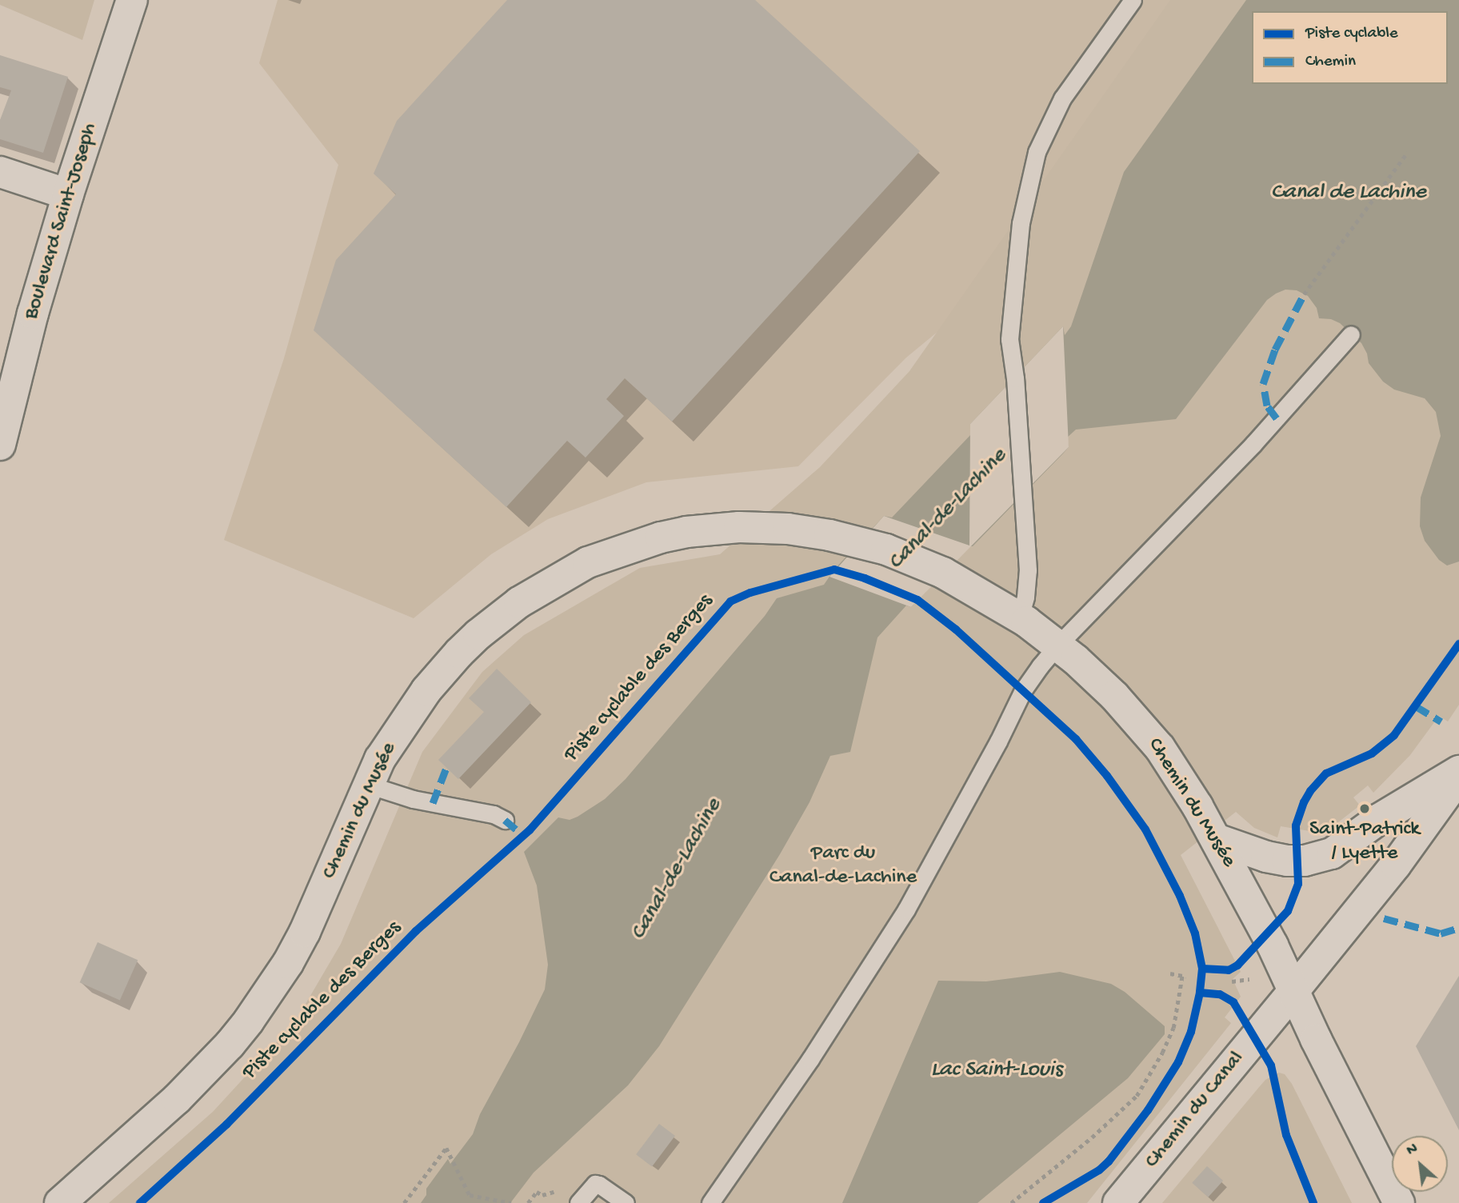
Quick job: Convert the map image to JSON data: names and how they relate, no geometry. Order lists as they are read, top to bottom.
{
  "streets": {
    "street": ["Boulevard Saint-Joseph", "Chemin du Musée", "Chemin du Canal"],
    "cycle path": ["Piste cyclable des Berges"]
  },
  "crossings": [
    ["Chemin du Musée", "Chemin du Canal"]
  ],
  "water": ["Canal de Lachine", "Canal-de-Lachine", "Lac Saint-Louis"],
  "parks": ["Parc du Canal-de-Lachine"],
  "places": ["Saint-Patrick / Lyette"],
  "legend": ["Piste cyclable", "Chemin"],
  "north": "top left"
}
